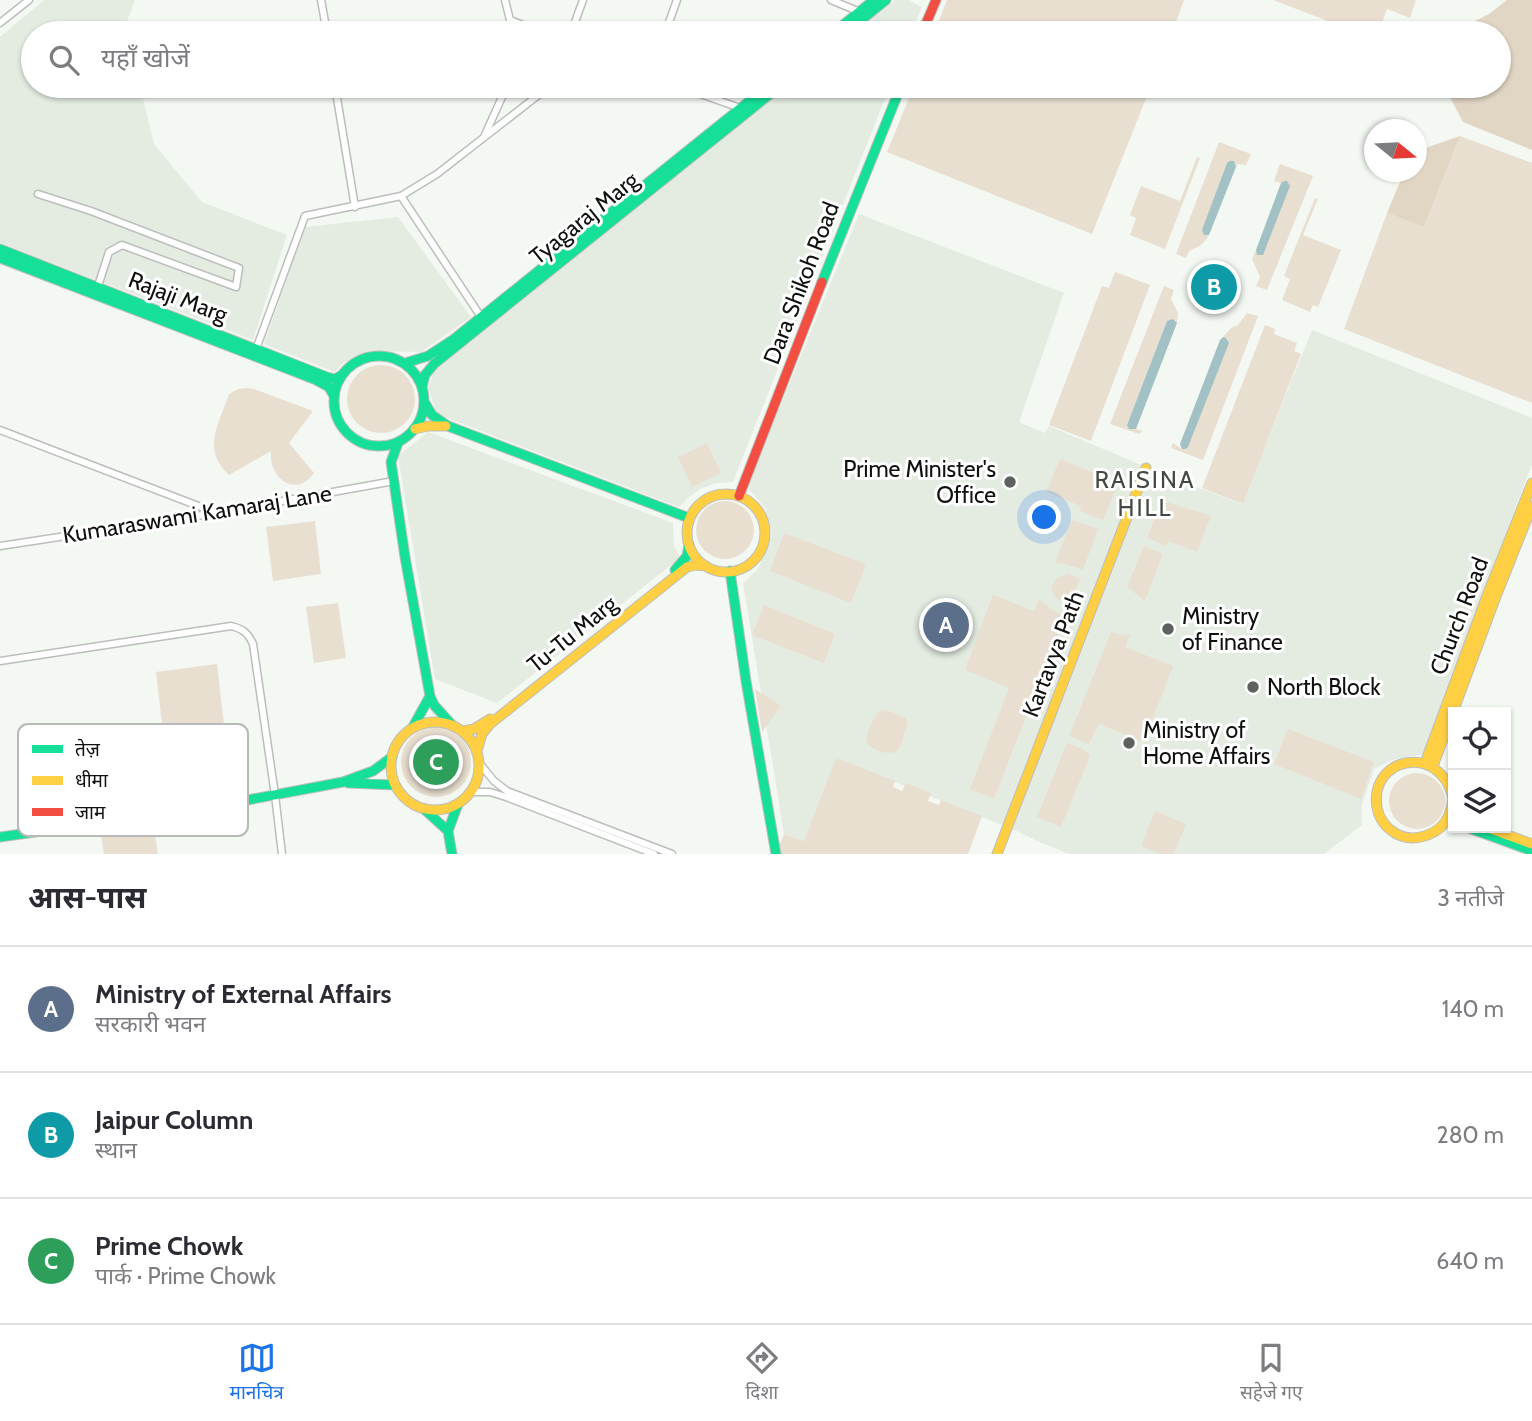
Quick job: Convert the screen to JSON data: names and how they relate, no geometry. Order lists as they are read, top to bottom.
{
  "streets": {
    "main road": [
      "Tyagaraj Marg",
      "Dara Shikoh Road",
      "Rajaji Marg",
      "Church Road",
      "Tu-Tu Marg",
      "Kartavya Path"
    ],
    "street": ["Kumaraswami Kamaraj Lane"]
  },
  "crossings": [
    ["Tyagaraj Marg", "Rajaji Marg"],
    ["Dara Shikoh Road", "Tu-Tu Marg"]
  ],
  "districts": ["RAISINA HILL"],
  "places": [
    "Prime Minister's Office",
    "Ministry of Finance",
    "North Block",
    "Ministry of Home Affairs"
  ],
  "legend": ["तेज़", "धीमा", "जाम"],
  "north": "right",
  "page": {
    "search": "यहाँ खोजें",
    "pins": ["B", "A", "C"],
    "heading": ["आस-पास", "3 नतीजे"],
    "list": [
      {
        "mark": "A",
        "name": "Ministry of External Affairs",
        "note": "सरकारी भवन",
        "value": "140 m"
      },
      {
        "mark": "B",
        "name": "Jaipur Column",
        "note": "स्थान",
        "value": "280 m"
      },
      {
        "mark": "C",
        "name": "Prime Chowk",
        "note": "पार्क · Prime Chowk",
        "value": "640 m"
      }
    ],
    "nav": ["मानचित्र", "दिशा", "सहेजे गए"]
  }
}
